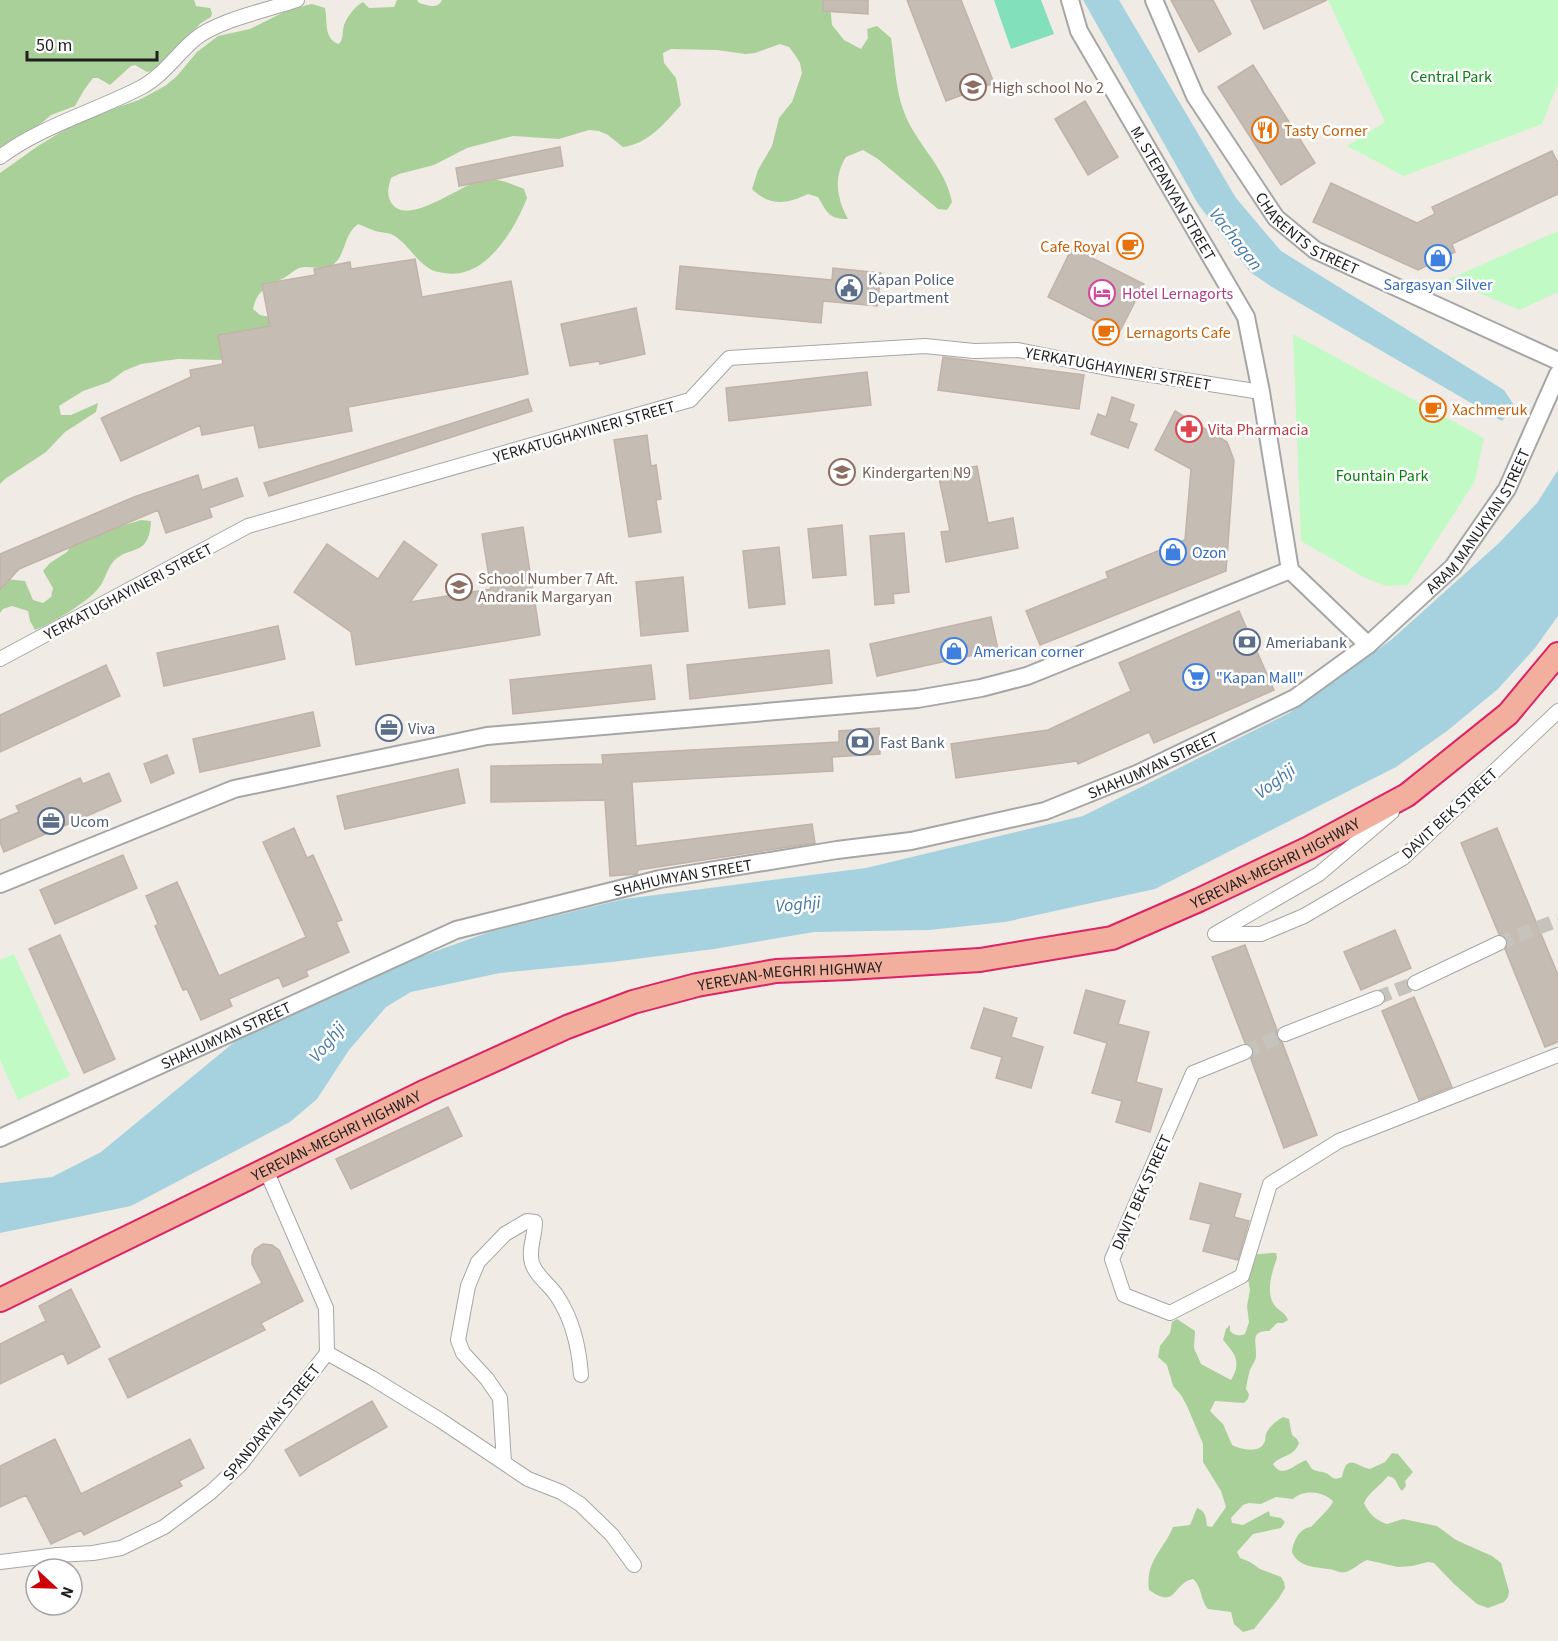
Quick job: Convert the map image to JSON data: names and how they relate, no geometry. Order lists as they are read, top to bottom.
{
  "streets": {
    "highway": ["YEREVAN-MEGHRI HIGHWAY"],
    "street": [
      "M. STEPANYAN STREET",
      "CHARENTS STREET",
      "YERKATUGHAYINERI STREET",
      "ARAM MANUKYAN STREET",
      "SHAHUMYAN STREET",
      "DAVIT BEK STREET",
      "SPANDARYAN STREET"
    ]
  },
  "crossings": [
    ["M. STEPANYAN STREET", "YERKATUGHAYINERI STREET"],
    ["ARAM MANUKYAN STREET", "SHAHUMYAN STREET"],
    ["DAVIT BEK STREET", "YEREVAN-MEGHRI HIGHWAY"],
    ["YEREVAN-MEGHRI HIGHWAY", "SPANDARYAN STREET"]
  ],
  "water": ["Vachagan", "Voghji"],
  "parks": ["Central Park", "Fountain Park"],
  "places": {
    "school or university": ["High school No 2", "Kindergarten N9", "School Number 7 Aft. Andranik Margaryan"],
    "restaurant": ["Tasty Corner"],
    "cafe": ["Cafe Royal", "Lernagorts Cafe", "Xachmeruk"],
    "shop": ["Sargasyan Silver", "Ozon", "American corner"],
    "public building": ["Kapan Police Department"],
    "hotel": ["Hotel Lernagorts"],
    "pharmacy": ["Vita Pharmacia"],
    "bank": ["Ameriabank", "Fast Bank"],
    "supermarket": ["\"Kapan Mall\""],
    "office": ["Viva", "Ucom"]
  },
  "scale_bar": "50 m",
  "north": "right"
}
